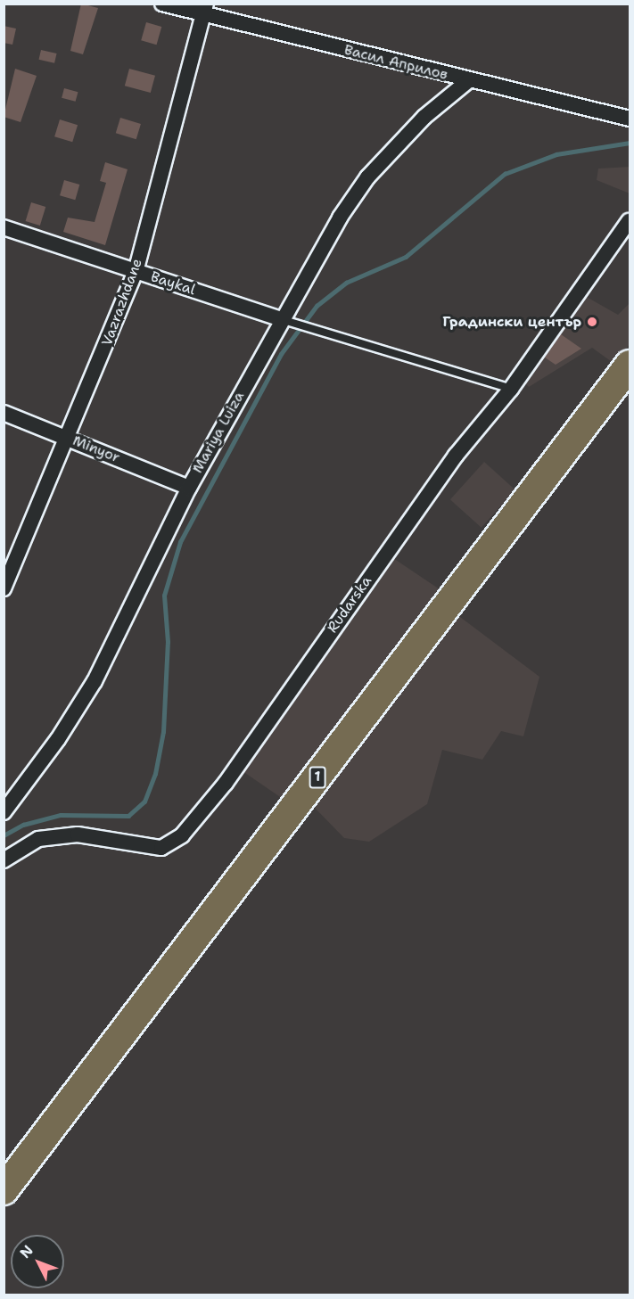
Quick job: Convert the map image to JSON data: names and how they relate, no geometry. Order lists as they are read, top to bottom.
{
  "streets": {
    "highway": ["1"],
    "street": [
      "Васил Априлов",
      "Baykal",
      "Vazrazhdane",
      "Mariya Luiza",
      "Minyor",
      "Rudarska"
    ]
  },
  "crossings": [
    ["Васил Априлов", "Vazrazhdane"],
    ["Васил Априлов", "Mariya Luiza"],
    ["Baykal", "Vazrazhdane"],
    ["Baykal", "Mariya Luiza"],
    ["Vazrazhdane", "Minyor"],
    ["Mariya Luiza", "Minyor"]
  ],
  "places": ["Градински център"],
  "north": "top left"
}
